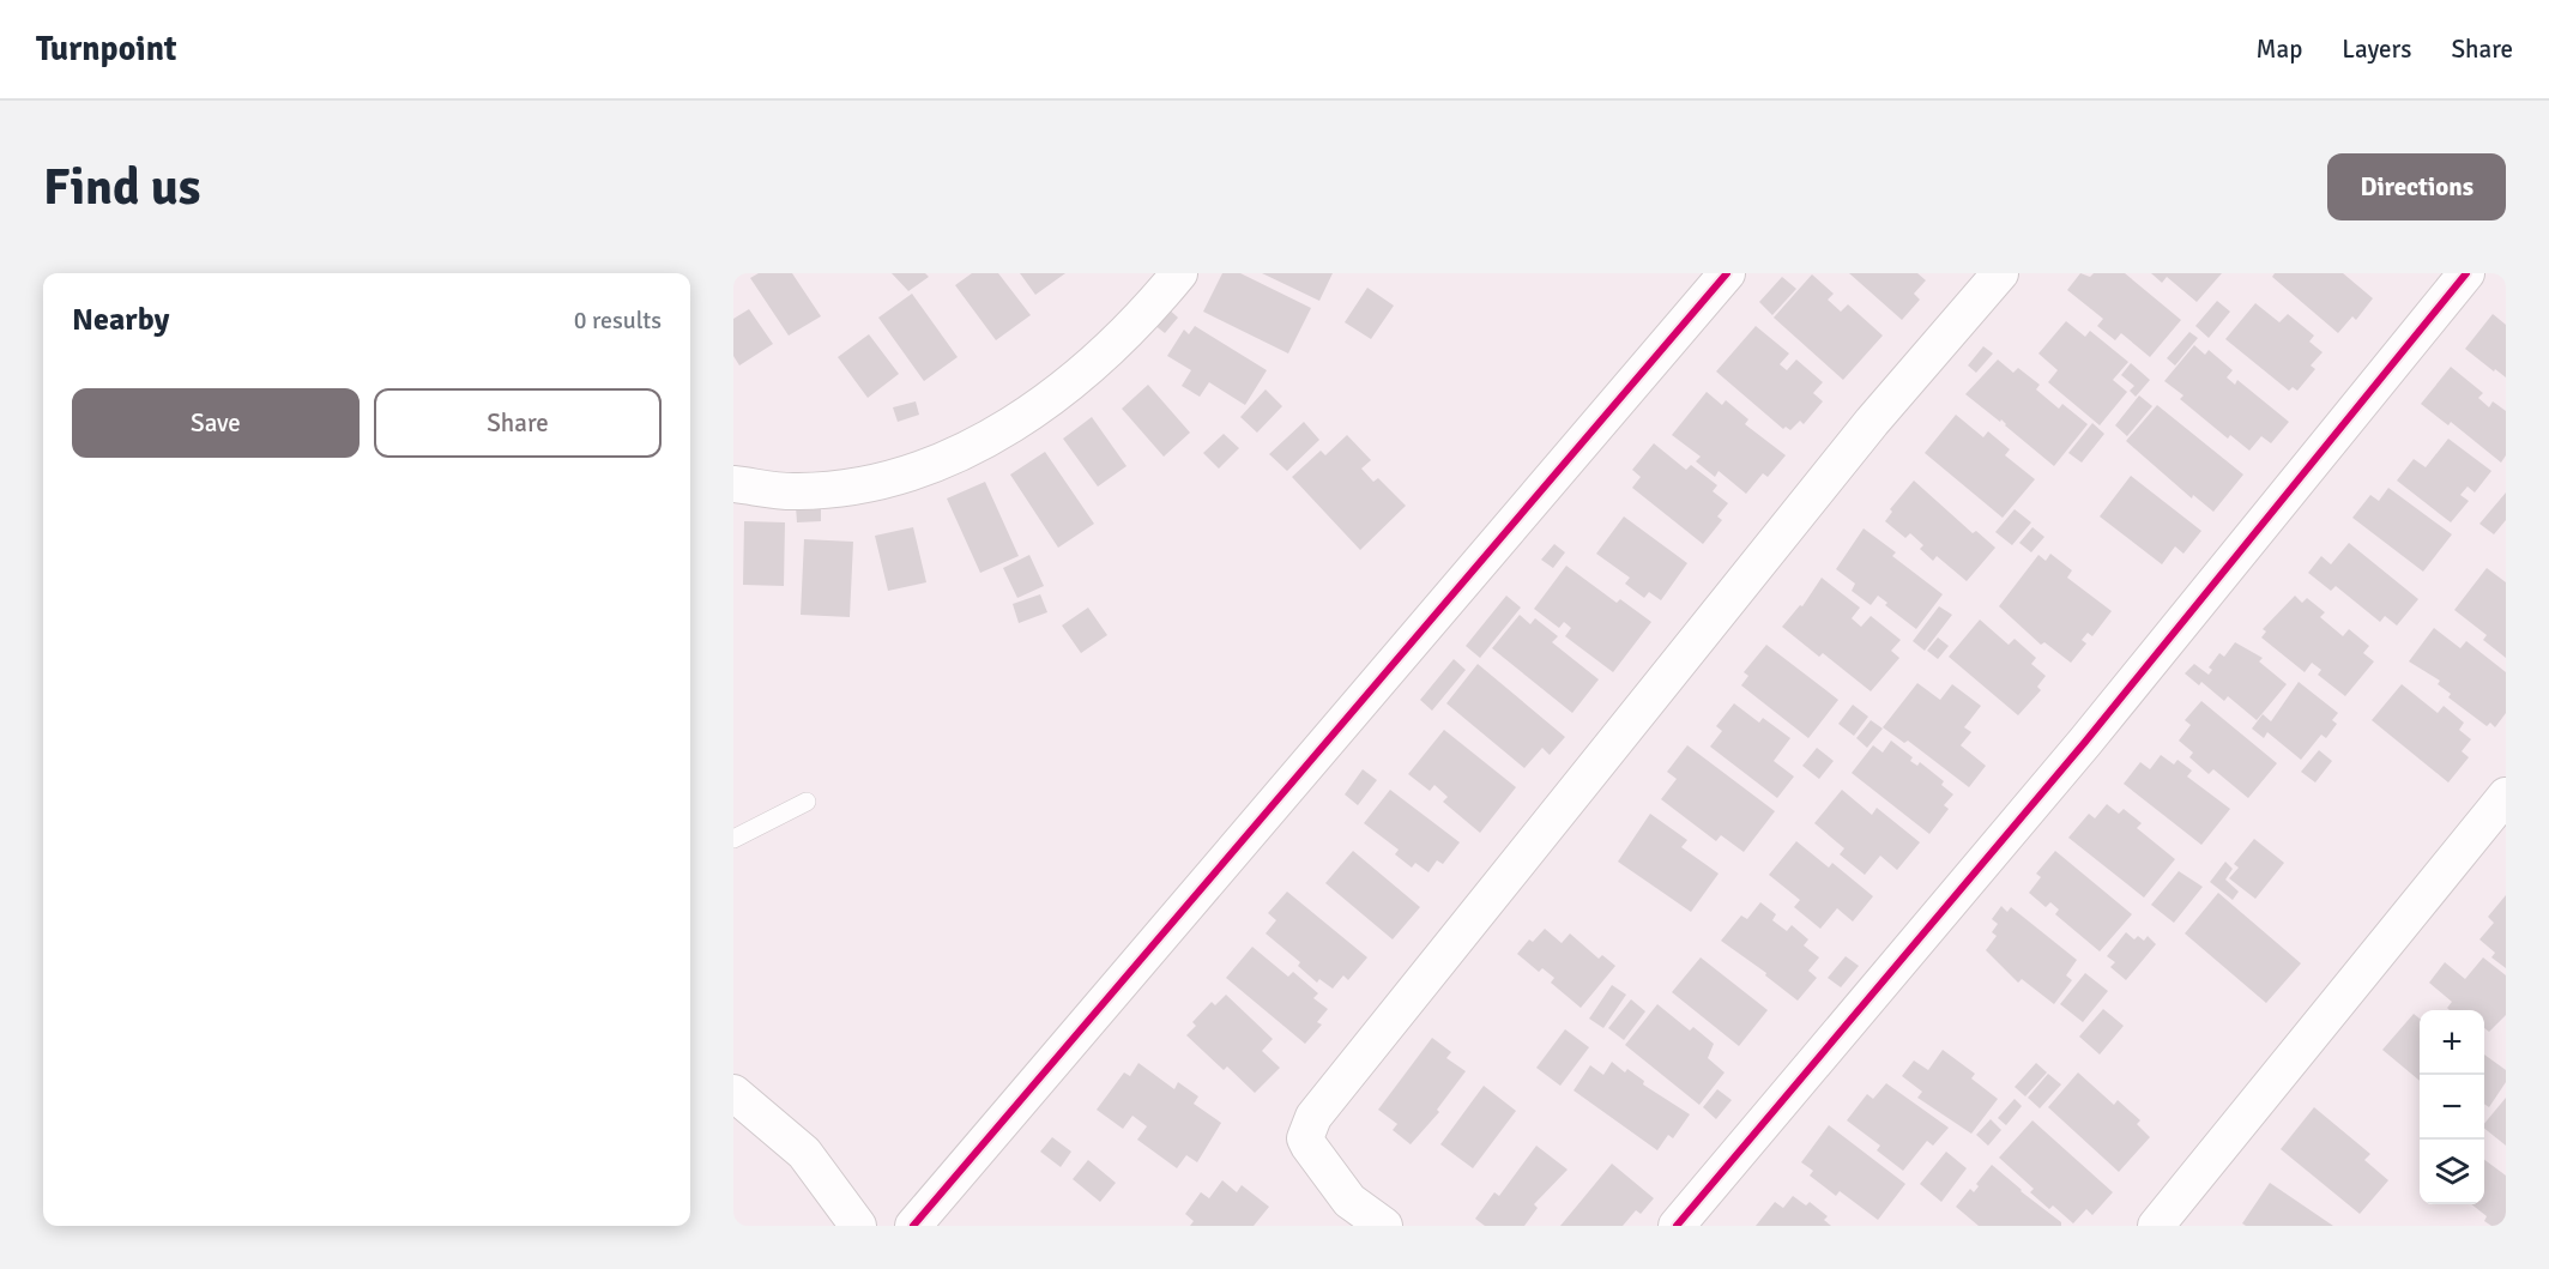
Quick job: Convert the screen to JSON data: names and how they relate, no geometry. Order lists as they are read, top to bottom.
{
  "page": {
    "header": "Turnpoint",
    "nav": ["Map", "Layers", "Share"],
    "buttons": [
      "Directions",
      ["Save", "Share"]
    ],
    "title": "Find us",
    "heading": ["Nearby", "0 results"],
    "map_buttons": ["+", "−"]
  }
}
